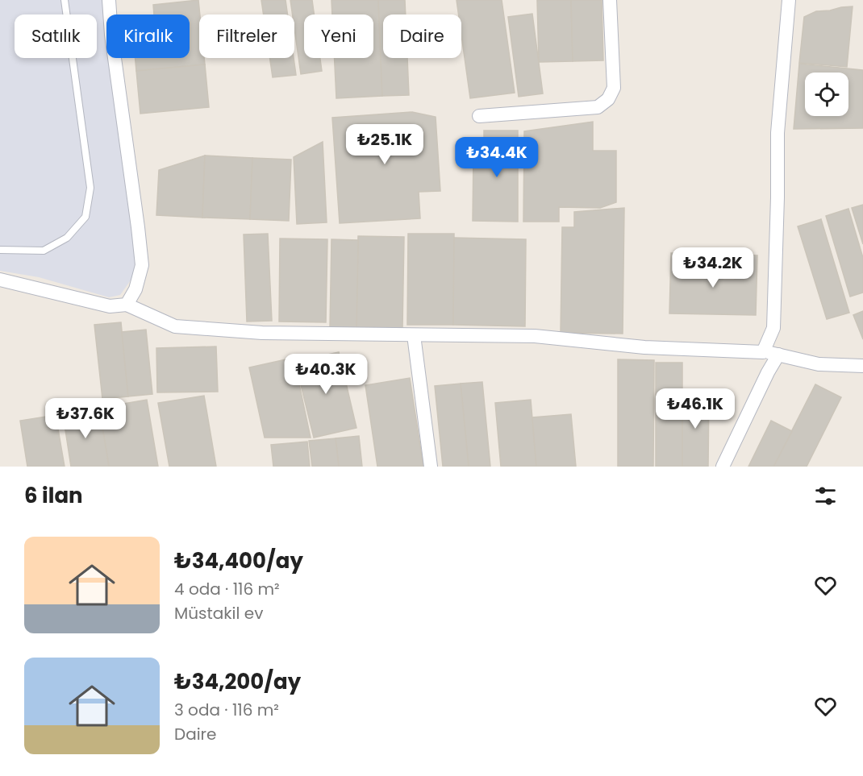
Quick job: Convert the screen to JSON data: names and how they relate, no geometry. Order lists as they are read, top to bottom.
{
  "page": {
    "chip": [
      "Satılık",
      "Kiralık",
      "Filtreler",
      "Yeni",
      "Daire"
    ],
    "price": [
      "₺25.1K",
      "₺34.4K",
      "₺34.2K",
      "₺40.3K",
      "₺46.1K",
      "₺37.6K"
    ],
    "heading": "6 ilan",
    "list": [
      {
        "name": "₺34,400/ay",
        "note": "4 oda · 116 m² · Müstakil ev"
      },
      {
        "name": "₺34,200/ay",
        "note": "3 oda · 116 m² · Daire"
      }
    ]
  }
}
